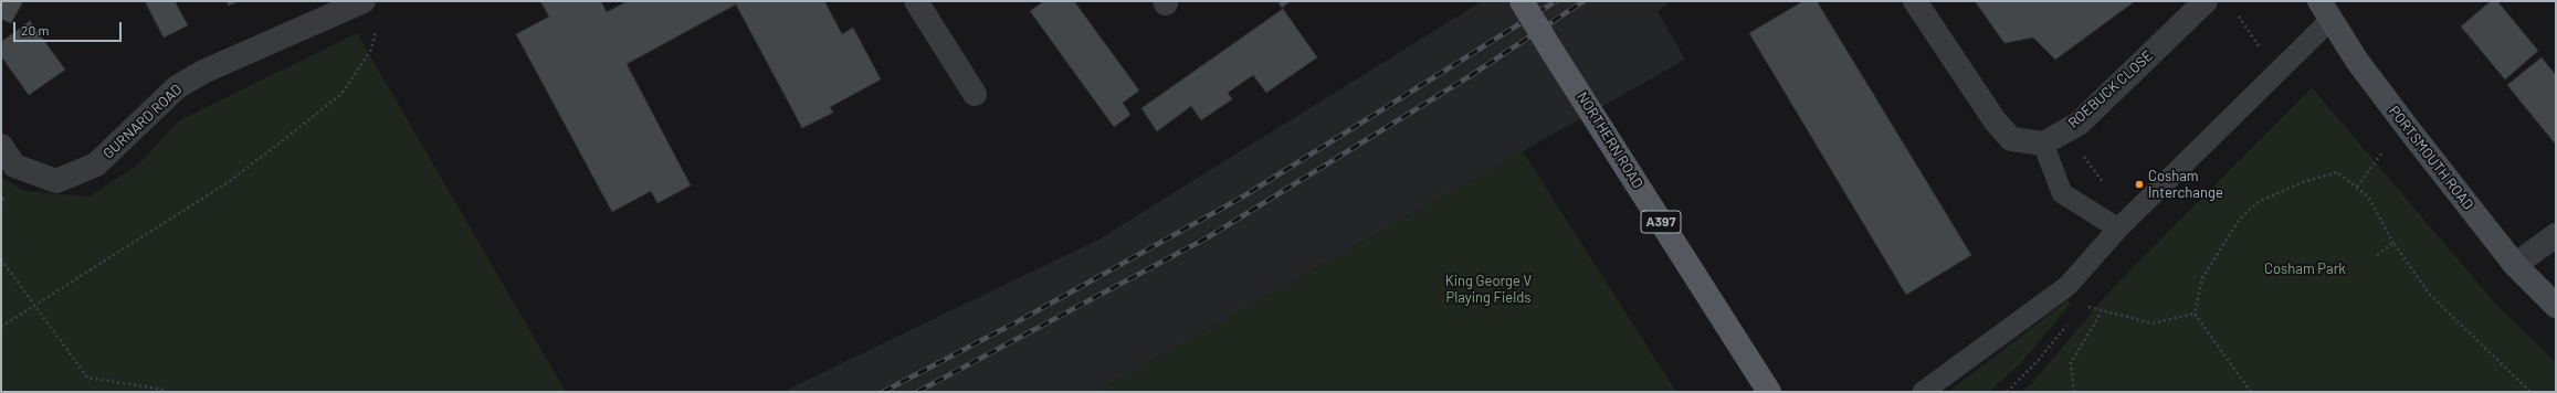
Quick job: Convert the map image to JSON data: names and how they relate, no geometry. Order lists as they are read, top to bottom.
{
  "streets": {
    "main road": ["NORTHERN ROAD", "A397"],
    "street": ["ROEBUCK CLOSE", "GURNARD ROAD", "PORTSMOUTH ROAD"]
  },
  "parks": ["Cosham Park", "King George V Playing Fields"],
  "places": ["Cosham Interchange"],
  "scale_bar": "20 m"
}
